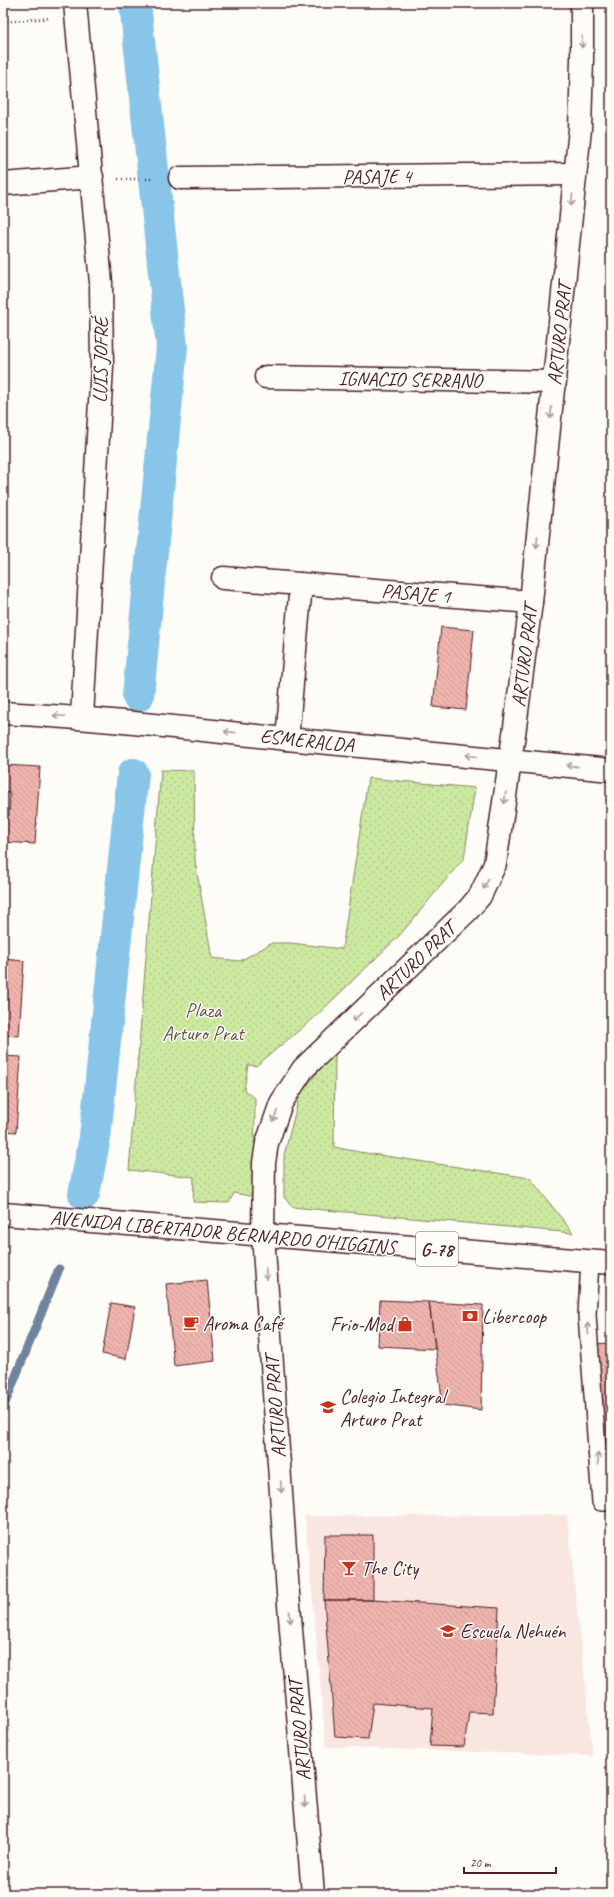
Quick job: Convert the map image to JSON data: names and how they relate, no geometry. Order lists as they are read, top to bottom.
{
  "streets": {
    "street": [
      "PASAJE 4",
      "ARTURO PRAT",
      "LUIS JOFRÉ",
      "IGNACIO SERRANO",
      "PASAJE 1",
      "ESMERALDA",
      "AVENIDA LIBERTADOR BERNARDO O'HIGGINS",
      "G-78"
    ]
  },
  "crossings": [
    ["PASAJE 4", "ARTURO PRAT"],
    ["ARTURO PRAT", "IGNACIO SERRANO"],
    ["ARTURO PRAT", "PASAJE 1"],
    ["ARTURO PRAT", "ESMERALDA"],
    ["ARTURO PRAT", "AVENIDA LIBERTADOR BERNARDO O'HIGGINS"],
    ["LUIS JOFRÉ", "ESMERALDA"]
  ],
  "one_way": ["ARTURO PRAT", "ESMERALDA"],
  "parks": ["Plaza Arturo Prat"],
  "places": {
    "bank": ["Libercoop"],
    "cafe": ["Aroma Café"],
    "shop": ["Frio-Mod"],
    "school or university": ["Colegio Integral Arturo Prat", "Escuela Nehuén"],
    "bar": ["The City"]
  },
  "scale_bar": "20 m"
}
